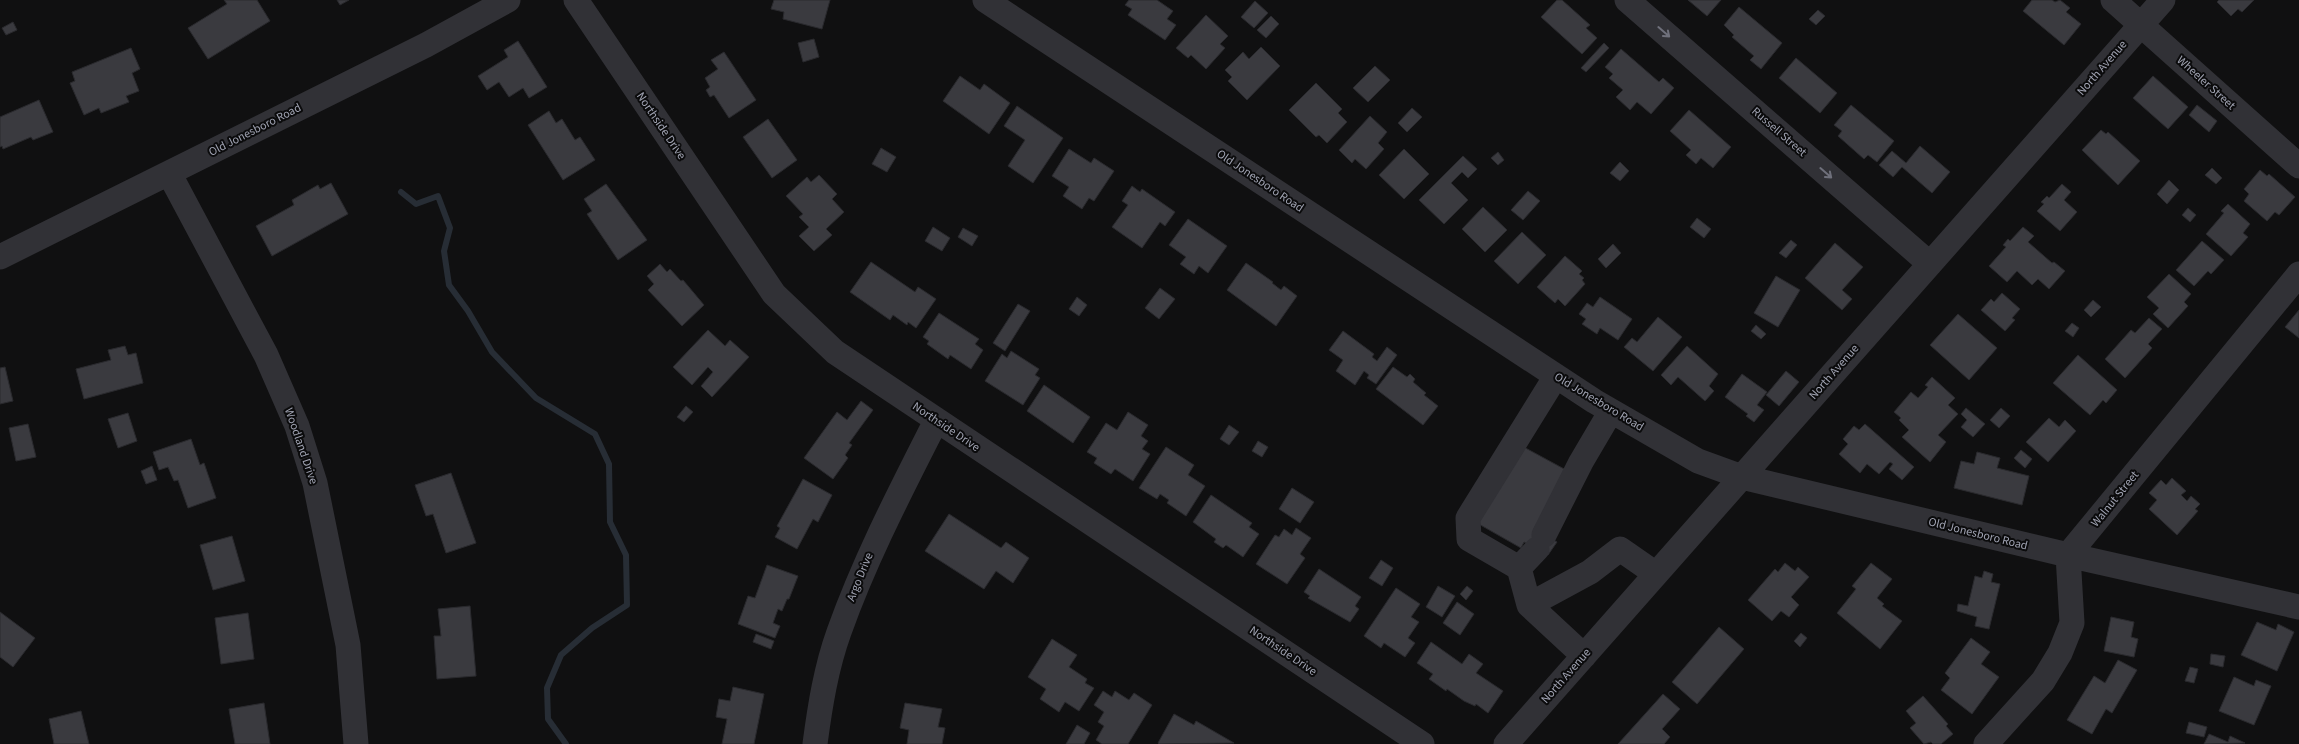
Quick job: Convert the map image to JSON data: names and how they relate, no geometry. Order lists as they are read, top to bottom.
{
  "streets": {
    "street": [
      "North Avenue",
      "Wheeler Street",
      "Northside Drive",
      "Old Jonesboro Road",
      "Russell Street",
      "Woodland Drive",
      "Walnut Street",
      "Argo Drive"
    ]
  },
  "crossings": [
    ["North Avenue", "Wheeler Street"],
    ["North Avenue", "Old Jonesboro Road"],
    ["North Avenue", "Russell Street"],
    ["Northside Drive", "Argo Drive"],
    ["Old Jonesboro Road", "Woodland Drive"],
    ["Old Jonesboro Road", "Walnut Street"]
  ],
  "one_way": ["Russell Street"]
}
